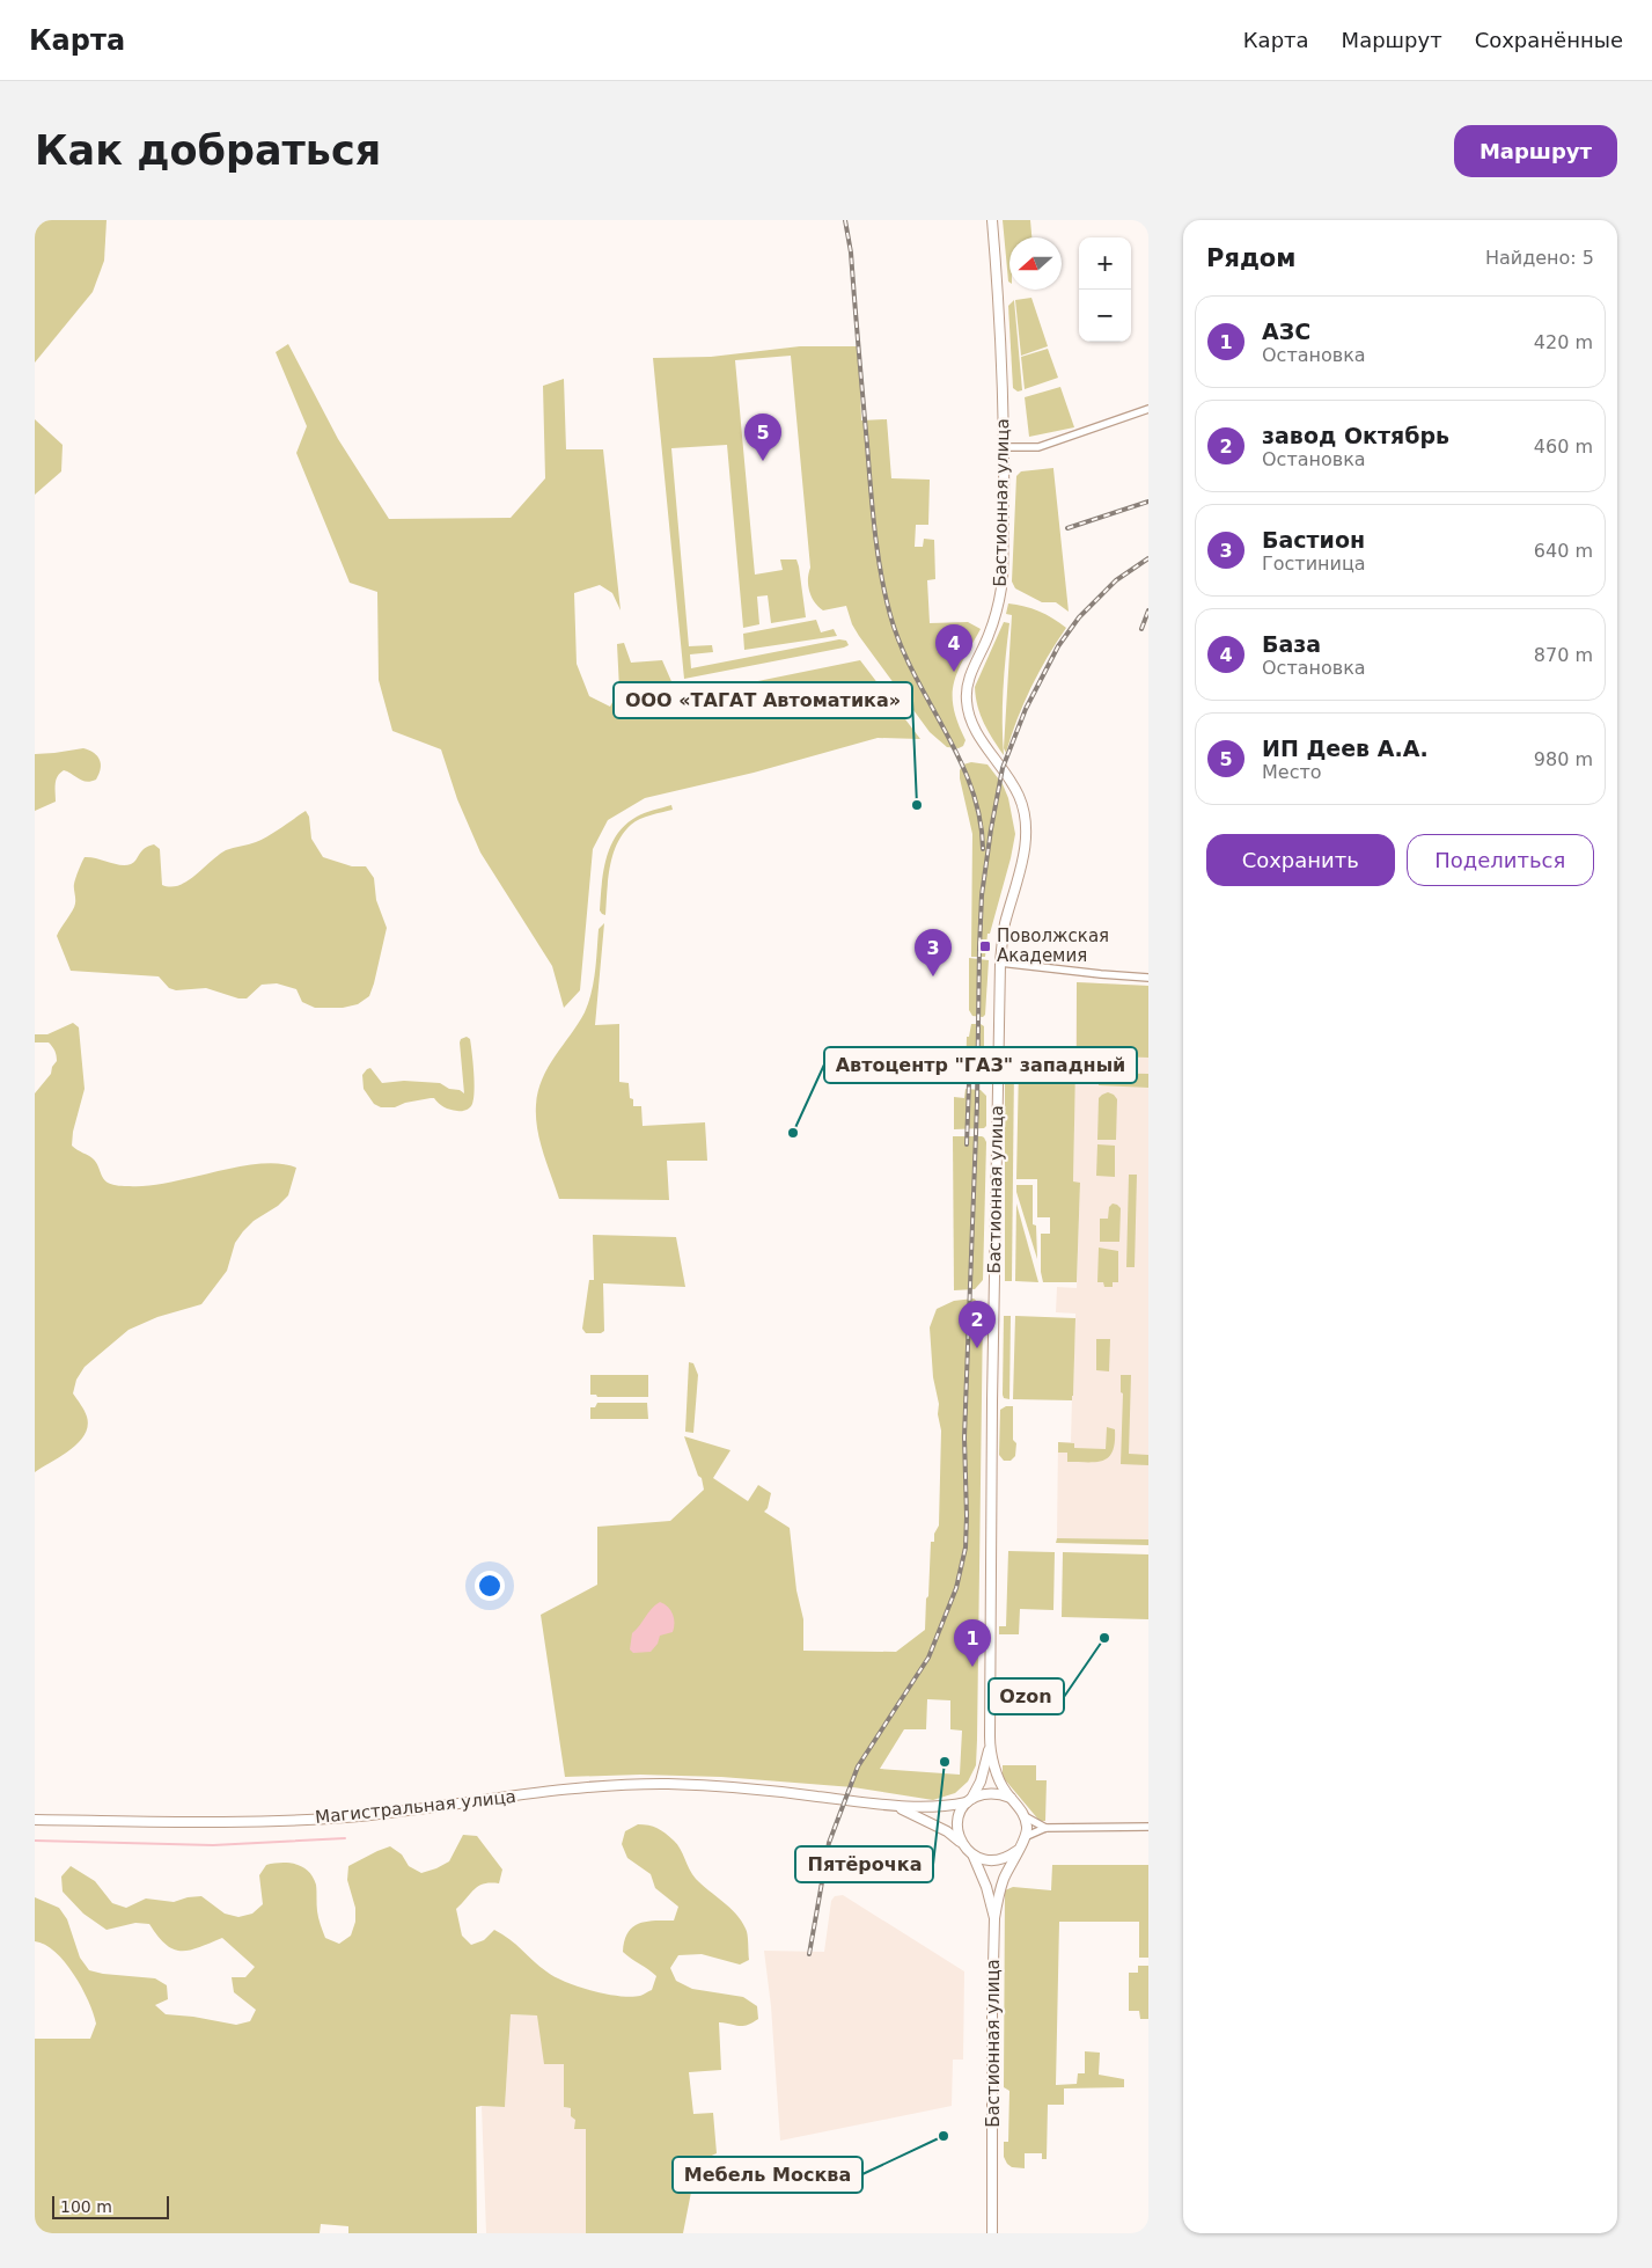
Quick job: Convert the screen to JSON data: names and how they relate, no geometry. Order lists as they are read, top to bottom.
{
  "streets": {
    "main road": ["Бастионная улица", "Магистральная улица"]
  },
  "places": {
    "other": [
      "ООО «ТАГАТ Автоматика»",
      "Автоцентр \"ГАЗ\" западный",
      "Ozon",
      "Пятёрочка",
      "Мебель Москва"
    ],
    "transit": ["Поволжская Академия"]
  },
  "scale_bar": "100 m",
  "north": "left",
  "page": {
    "header": "Карта",
    "nav": ["Карта", "Маршрут", "Сохранённые"],
    "buttons": [
      "Маршрут",
      ["Сохранить", "Поделиться"]
    ],
    "title": "Как добраться",
    "heading": ["Рядом", "Найдено: 5"],
    "map_buttons": ["+", "−"],
    "list": [
      {
        "mark": "1",
        "name": "АЗС",
        "note": "Остановка",
        "value": "420 m"
      },
      {
        "mark": "2",
        "name": "завод Октябрь",
        "note": "Остановка",
        "value": "460 m"
      },
      {
        "mark": "3",
        "name": "Бастион",
        "note": "Гостиница",
        "value": "640 m"
      },
      {
        "mark": "4",
        "name": "База",
        "note": "Остановка",
        "value": "870 m"
      },
      {
        "mark": "5",
        "name": "ИП Деев А.А.",
        "note": "Место",
        "value": "980 m"
      }
    ],
    "pins": [
      "5",
      "4",
      "3",
      "2",
      "1"
    ],
    "scale": "100 m"
  }
}
